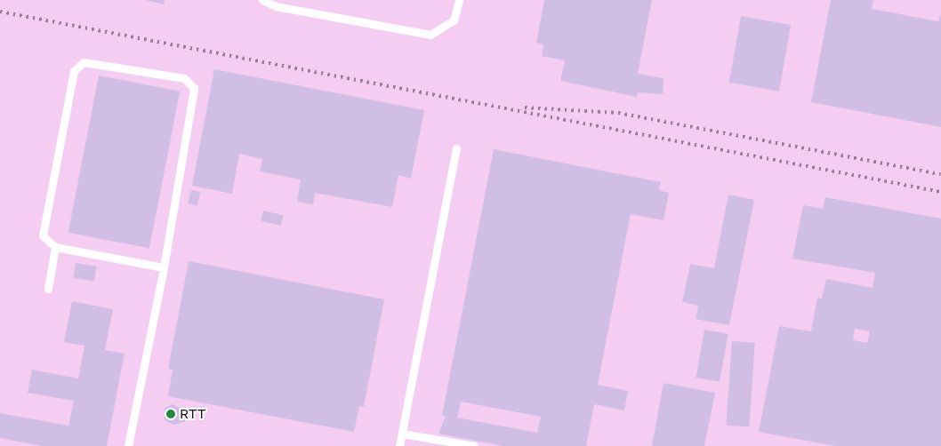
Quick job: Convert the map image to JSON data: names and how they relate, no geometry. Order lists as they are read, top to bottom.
{
  "places": ["RTT"]
}
